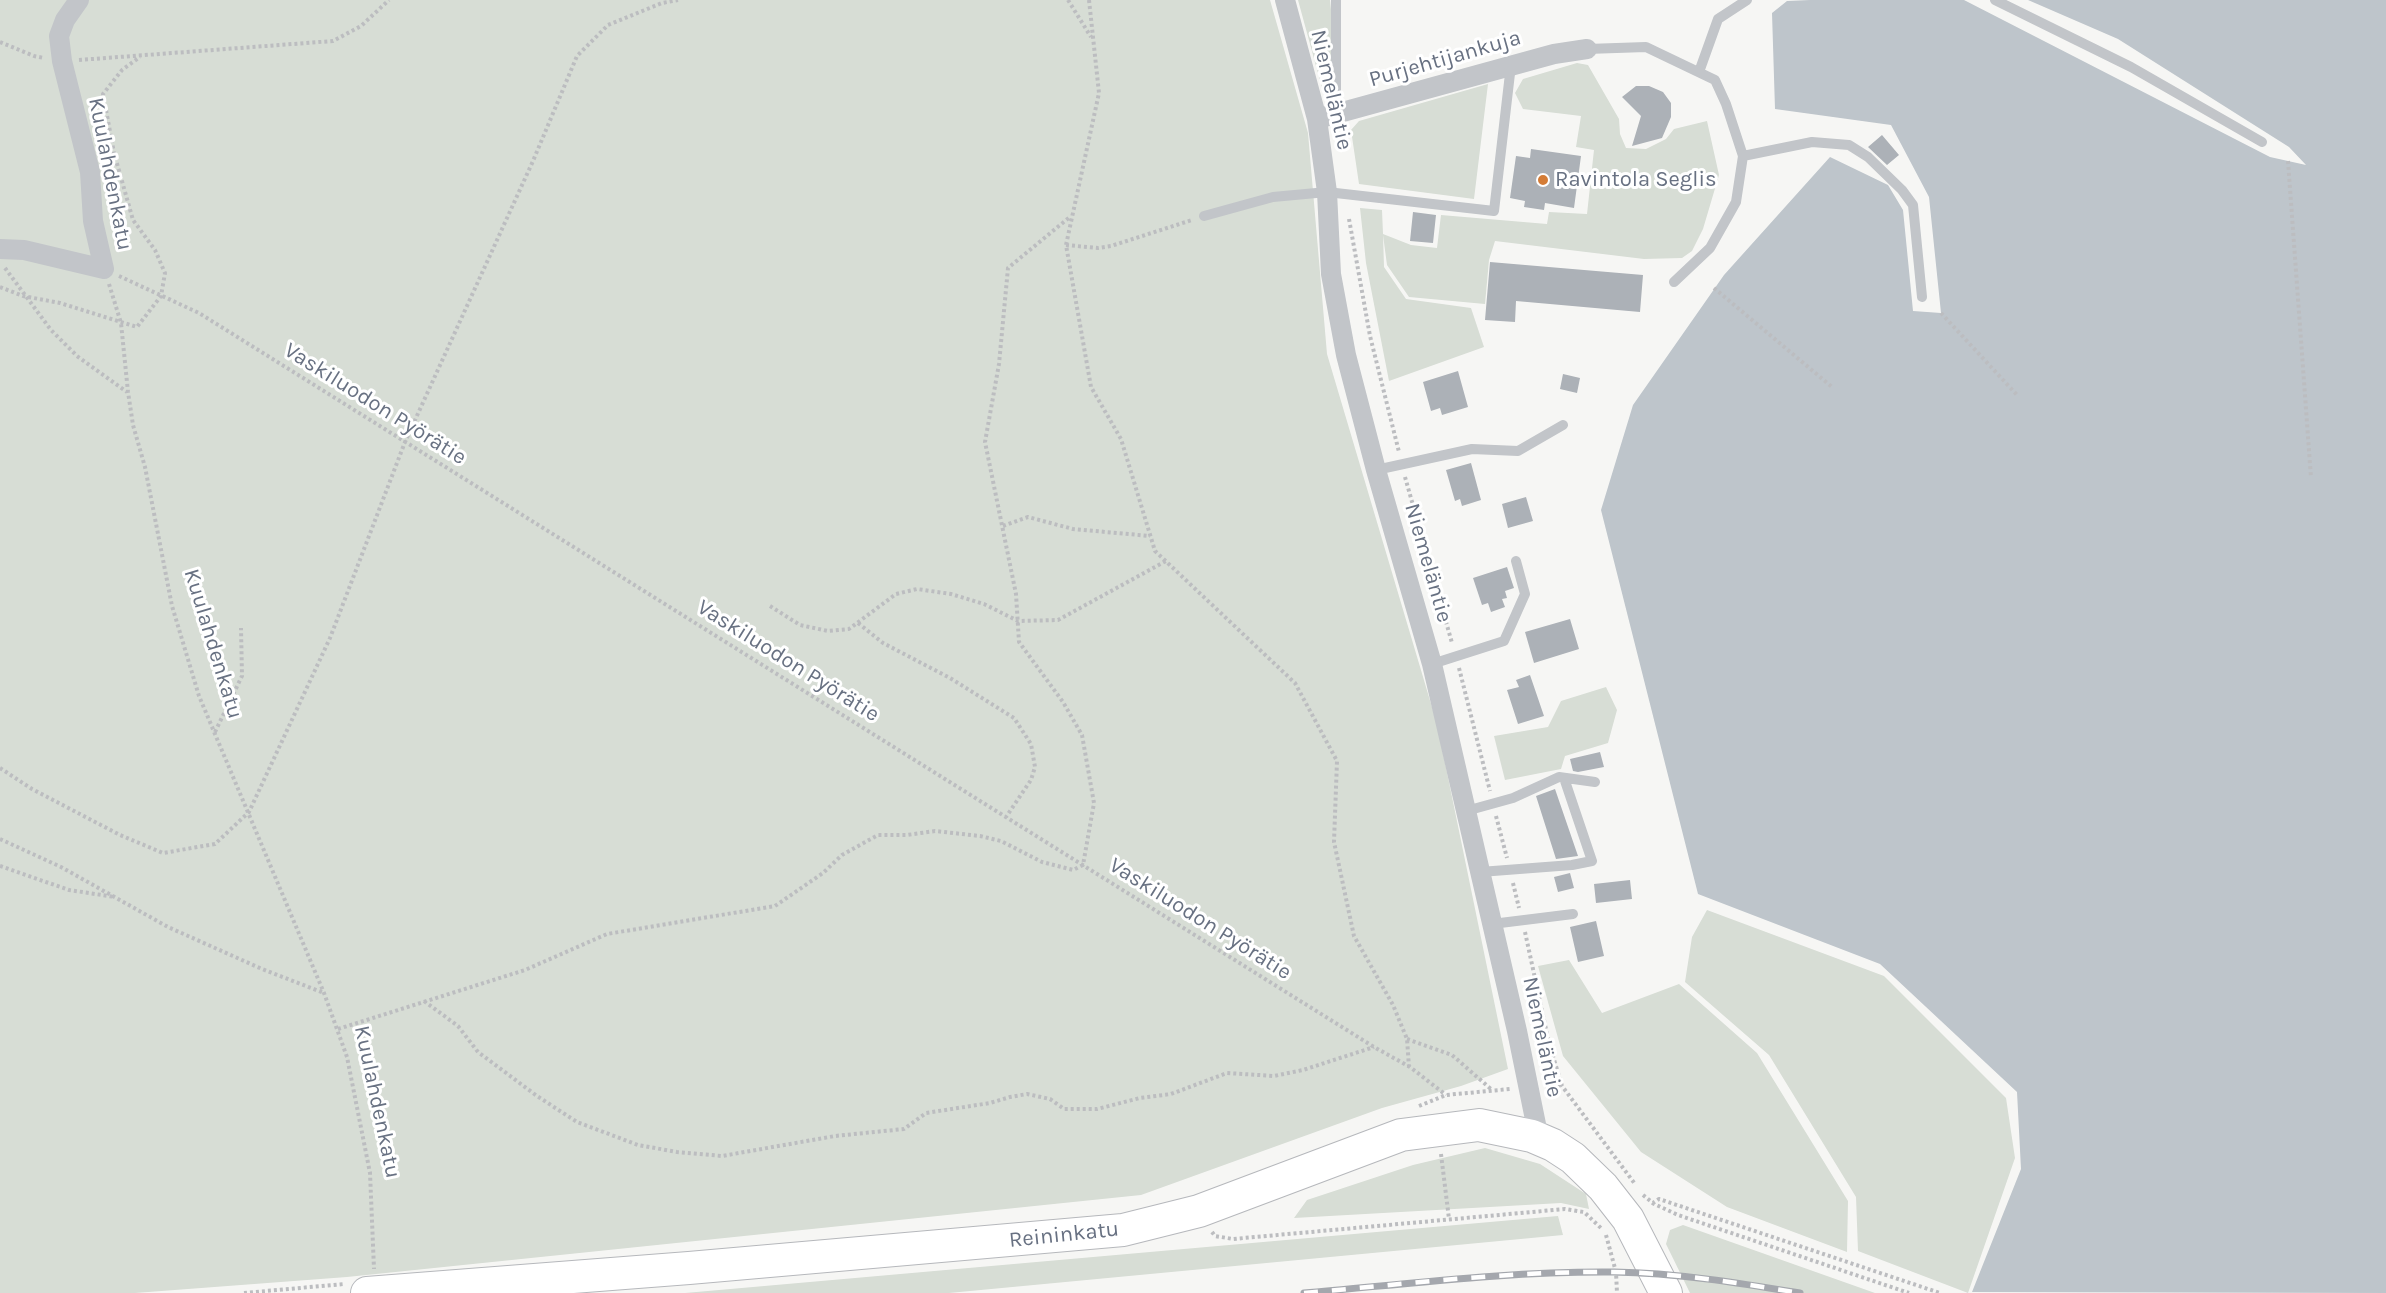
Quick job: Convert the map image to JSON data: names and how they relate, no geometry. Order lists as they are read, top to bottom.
{
  "streets": {
    "main road": ["Reininkatu"],
    "street": ["Purjehtijankuja", "Niemeläntie", "Kuulahdenkatu"],
    "path": ["Vaskiluodon Pyörätie"]
  },
  "crossings": [
    ["Purjehtijankuja", "Niemeläntie"],
    ["Niemeläntie", "Reininkatu"],
    ["Kuulahdenkatu", "Vaskiluodon Pyörätie"],
    ["Kuulahdenkatu", "Reininkatu"]
  ],
  "places": ["Ravintola Seglis"]
}
